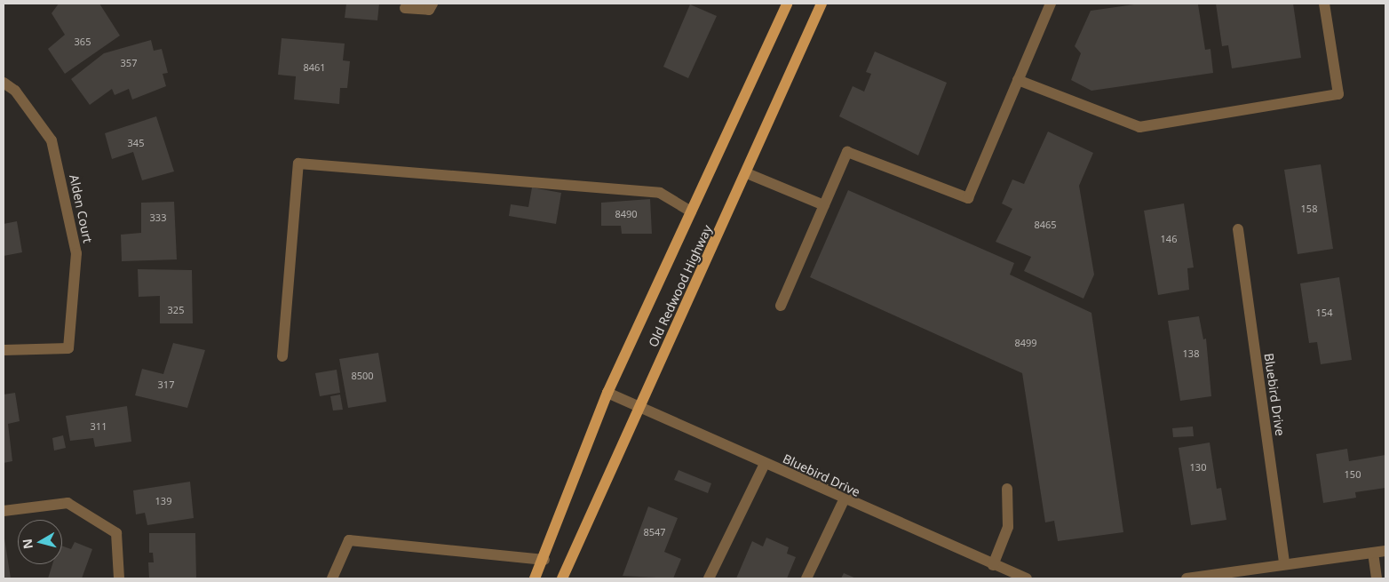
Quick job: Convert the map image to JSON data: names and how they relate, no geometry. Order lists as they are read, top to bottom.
{
  "streets": {
    "main road": ["Old Redwood Highway"],
    "street": ["Alden Court", "Bluebird Drive"]
  },
  "crossings": [
    ["Old Redwood Highway", "Bluebird Drive"]
  ],
  "house_numbers": [
    "365",
    "357",
    "8461",
    "345",
    "158",
    "8490",
    "333",
    "8465",
    "146",
    "325",
    "154",
    "8499",
    "138",
    "8500",
    "317",
    "311",
    "130",
    "150",
    "139",
    "8547"
  ],
  "north": "left"
}
